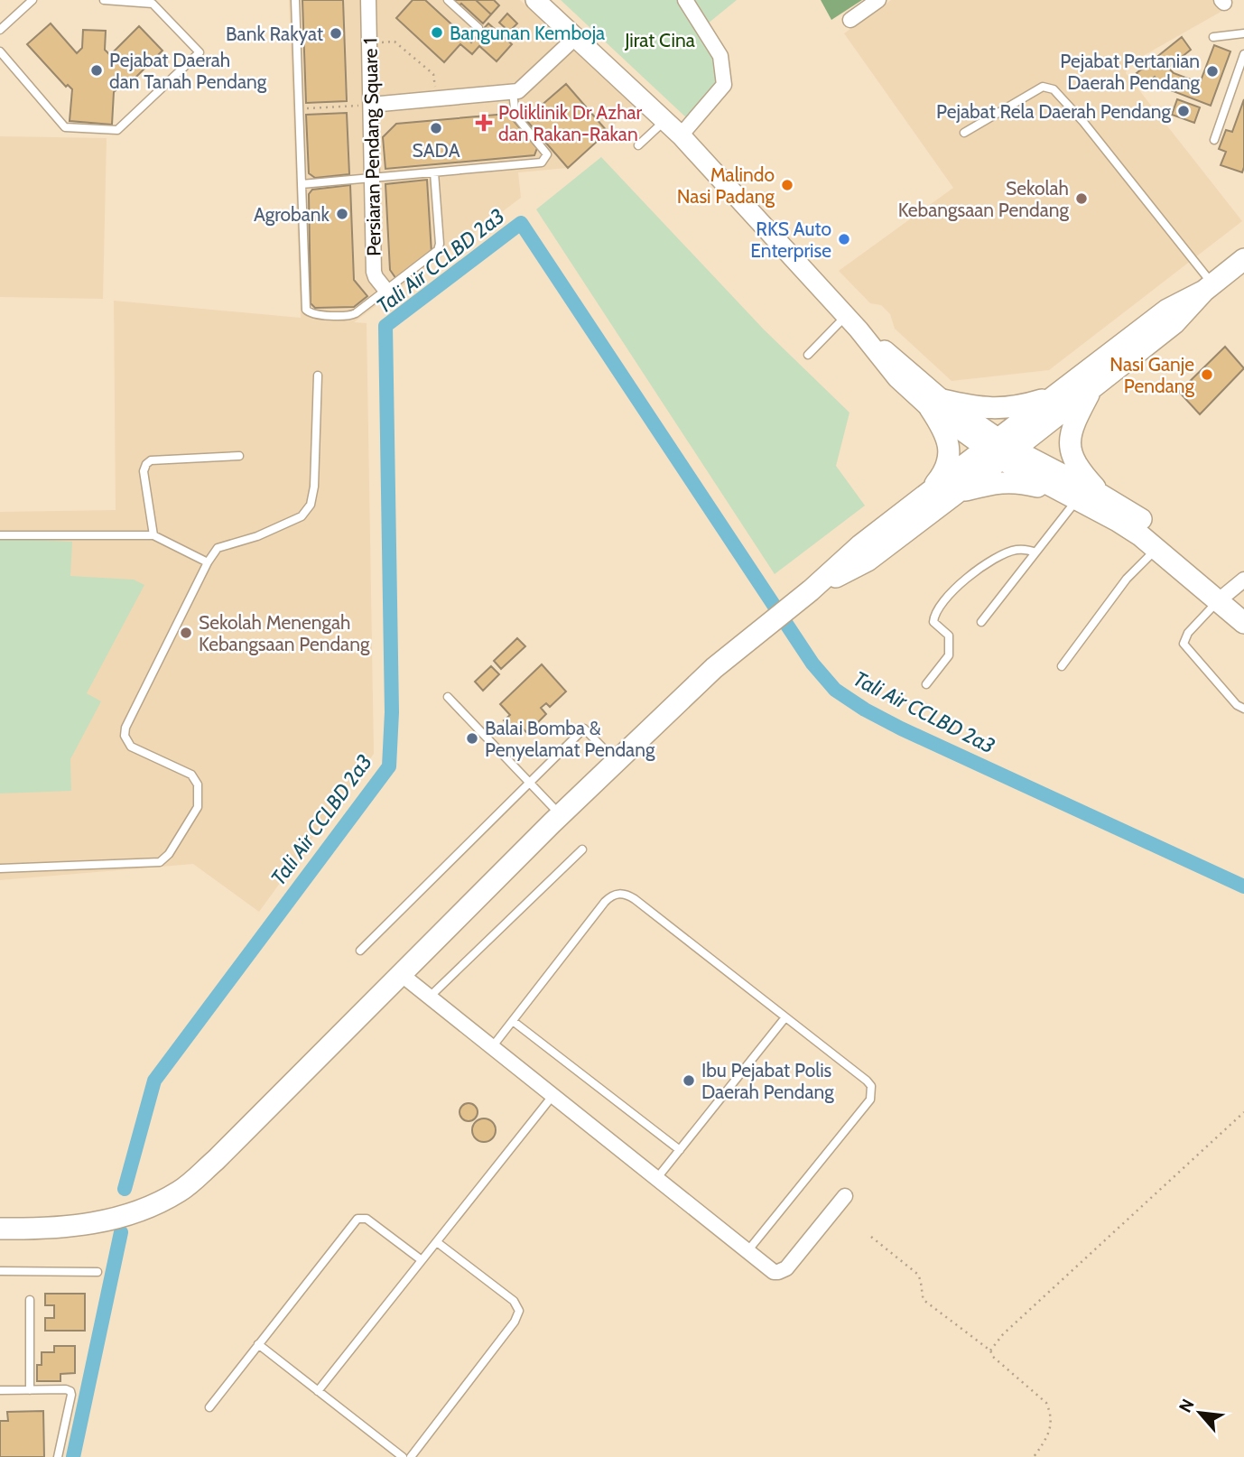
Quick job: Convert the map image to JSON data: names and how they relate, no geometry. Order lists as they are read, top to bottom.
{
  "streets": {
    "street": ["Persiaran Pendang Square 1"]
  },
  "water": ["Tali Air CCLBD 2a3"],
  "parks": ["Jirat Cina"],
  "places": {
    "other": [
      "Bangunan Kemboja",
      "Bank Rakyat",
      "Pejabat Daerah dan Tanah Pendang",
      "Pejabat Pertanian Daerah Pendang",
      "Pejabat Rela Daerah Pendang",
      "SADA",
      "Malindo Nasi Padang",
      "Sekolah Kebangsaan Pendang",
      "Agrobank",
      "RKS Auto Enterprise",
      "Nasi Ganje Pendang",
      "Sekolah Menengah Kebangsaan Pendang",
      "Balai Bomba & Penyelamat Pendang",
      "Ibu Pejabat Polis Daerah Pendang"
    ],
    "health": ["Poliklinik Dr Azhar dan Rakan-Rakan"]
  },
  "north": "top left"
}
